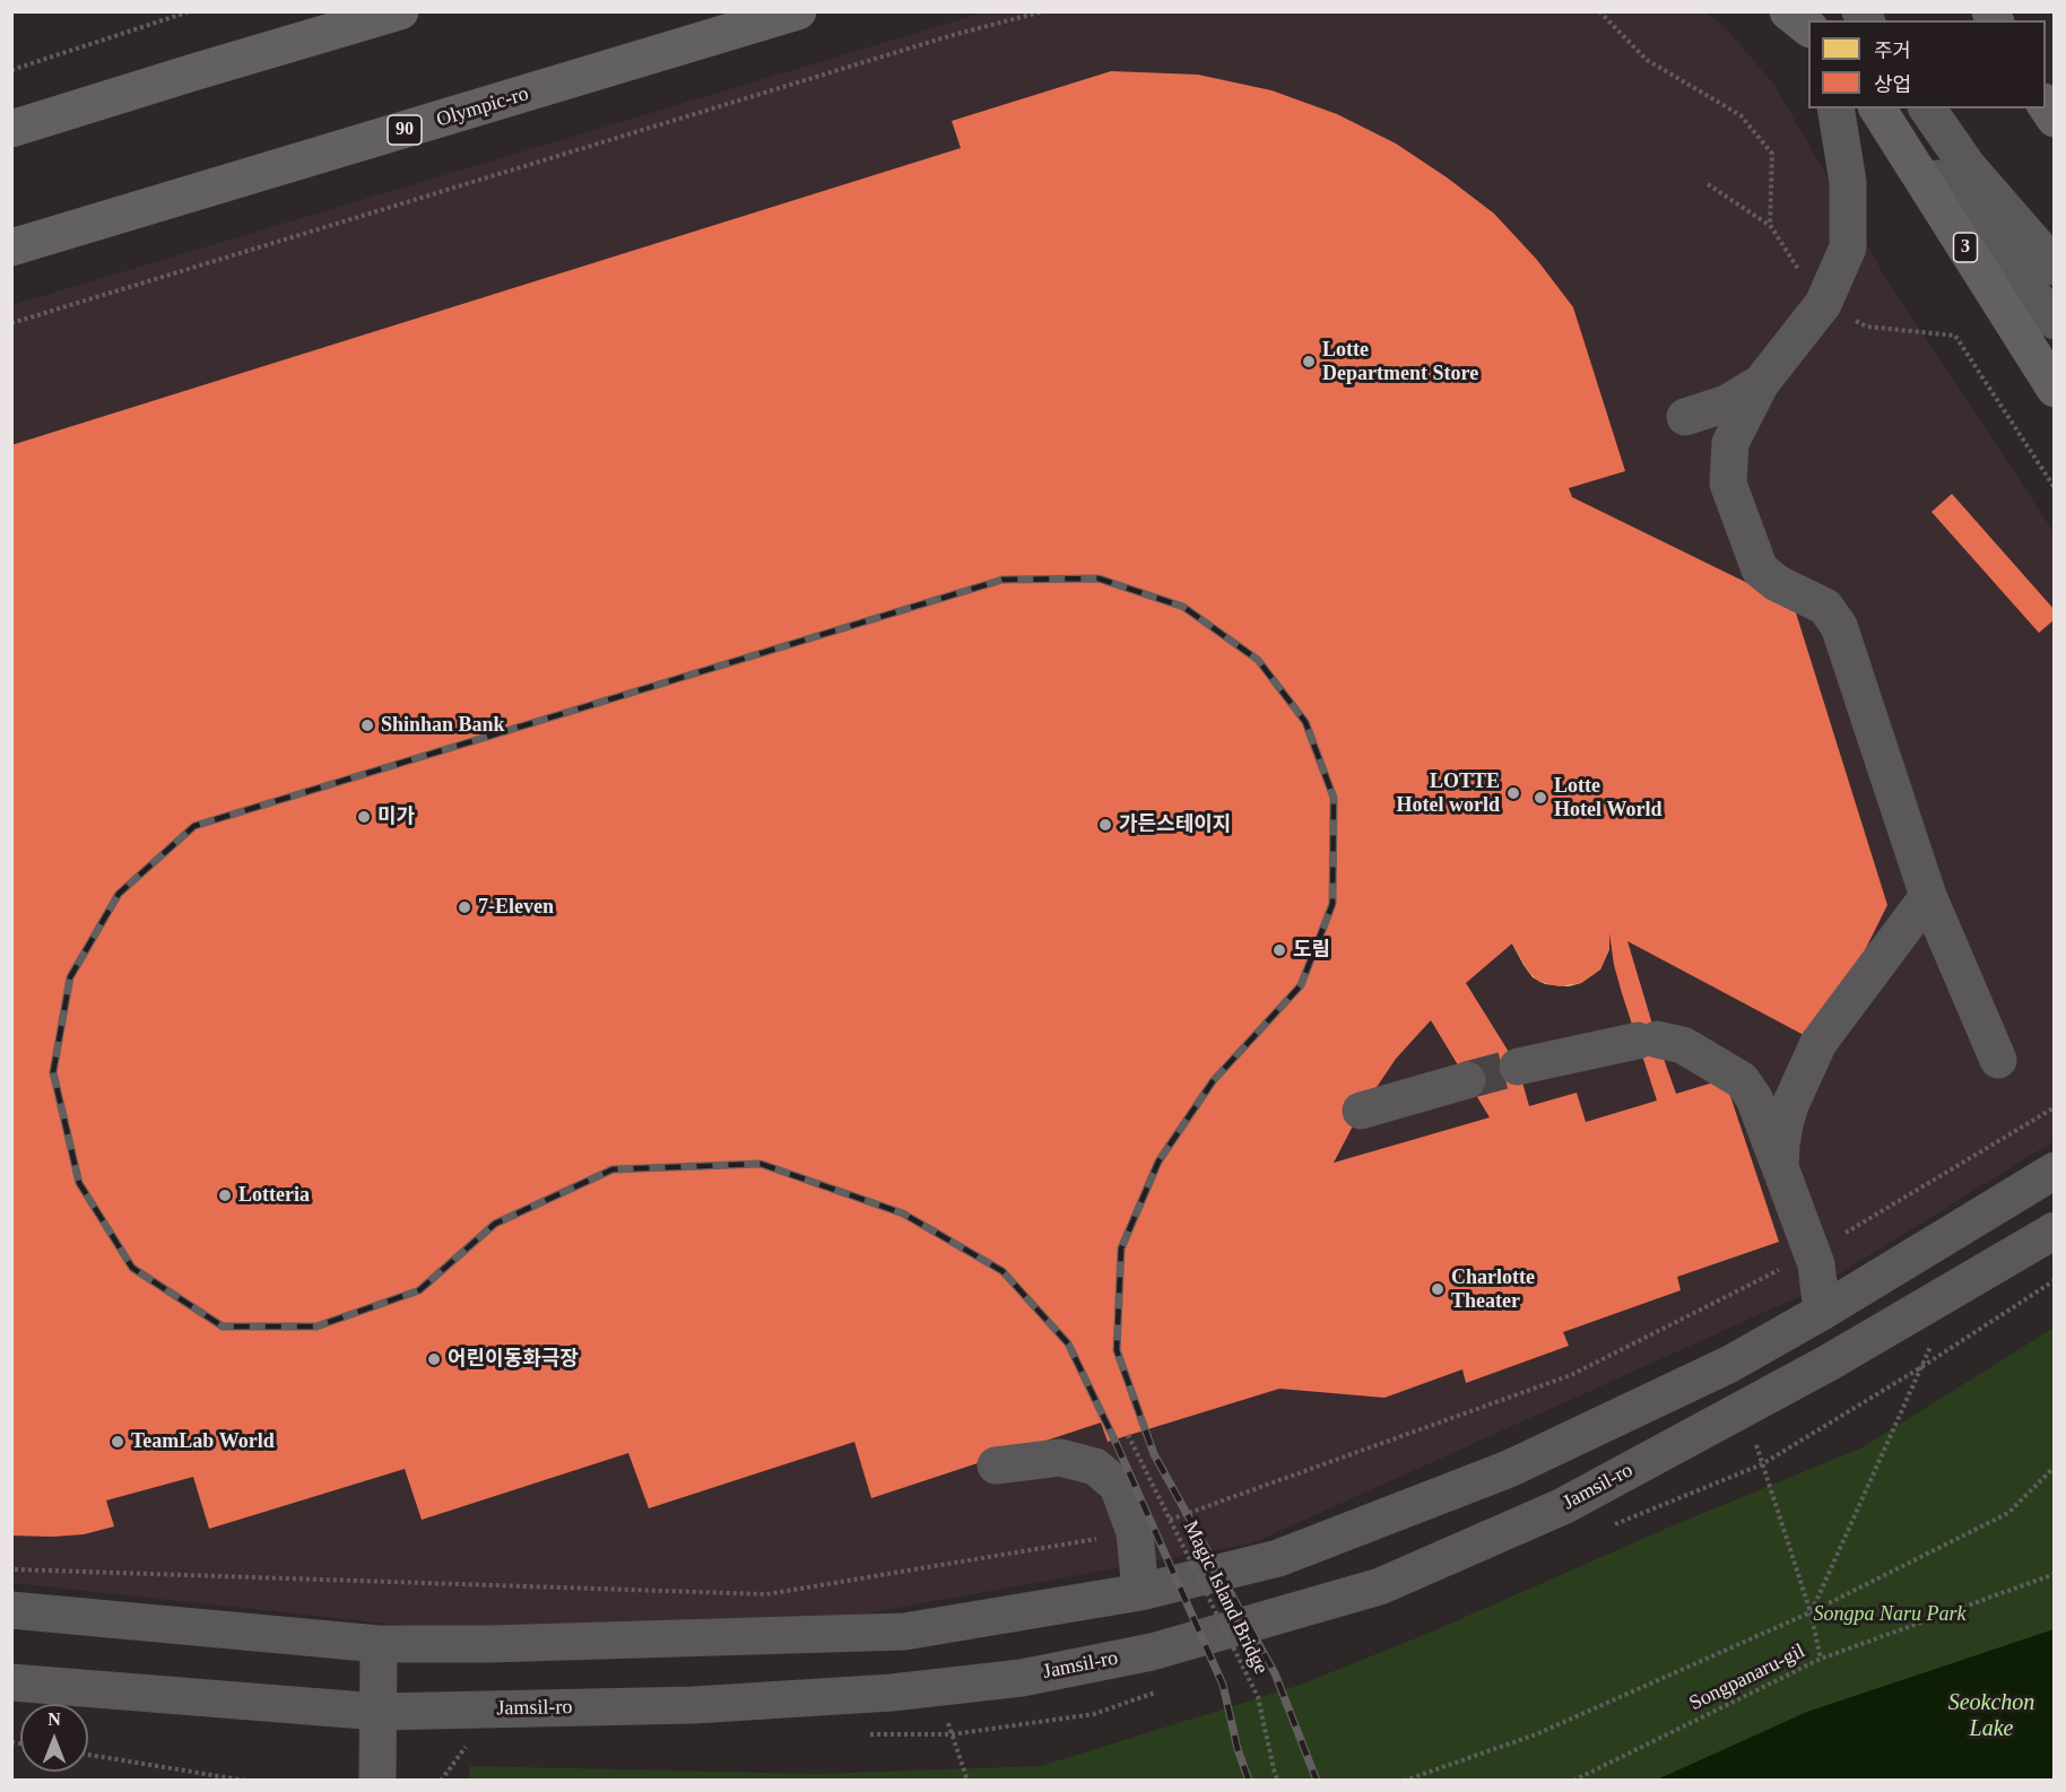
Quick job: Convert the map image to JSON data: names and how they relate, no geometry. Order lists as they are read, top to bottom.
{
  "streets": {
    "main road": ["Olympic-ro", "90", "3"],
    "street": ["Jamsil-ro"],
    "path": ["Magic Island Bridge", "Songpanaru-gil"]
  },
  "water": ["Seokchon Lake"],
  "parks": ["Songpa Naru Park"],
  "places": [
    "Lotte Department Store",
    "Shinhan Bank",
    "LOTTE Hotel world",
    "Lotte Hotel World",
    "미가",
    "가든스테이지",
    "7-Eleven",
    "도림",
    "Lotteria",
    "Charlotte Theater",
    "어린이동화극장",
    "TeamLab World"
  ],
  "legend": ["주거", "상업"],
  "north": "top"
}
